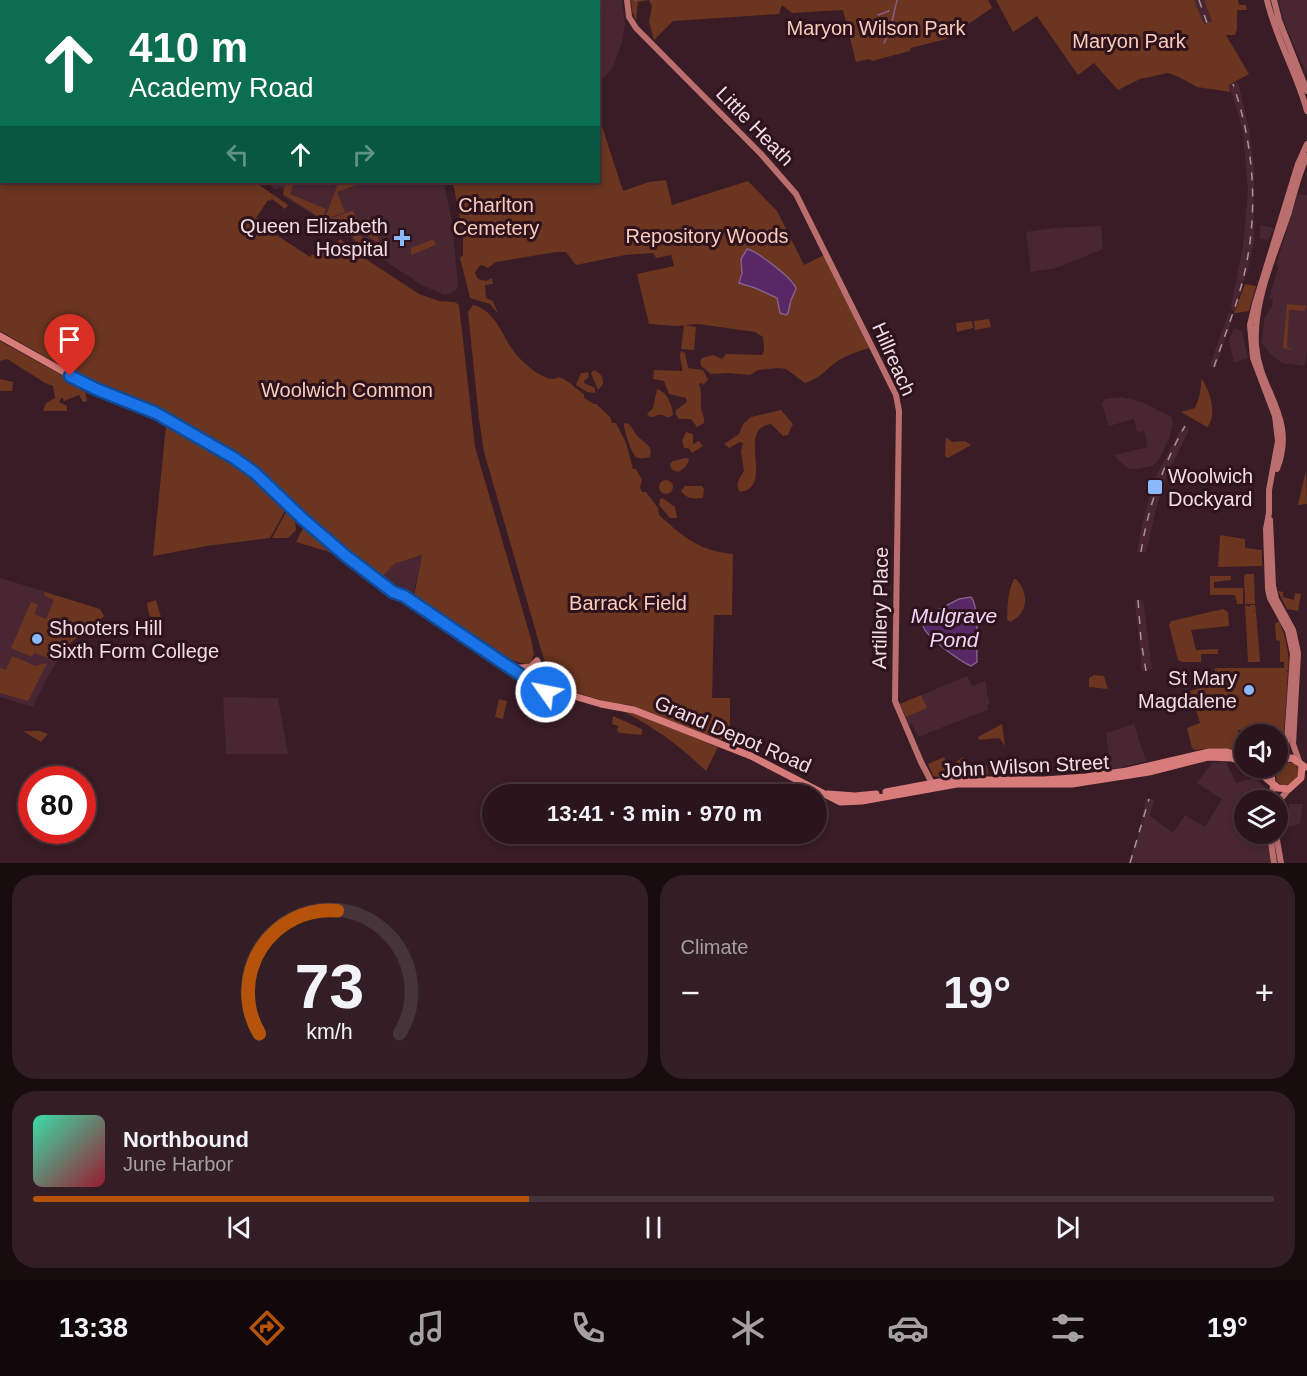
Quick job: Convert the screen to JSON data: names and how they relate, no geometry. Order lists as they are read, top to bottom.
{
  "streets": {
    "highway": ["Grand Depot Road", "John Wilson Street"],
    "main road": ["Little Heath", "Hillreach", "Artillery Place"]
  },
  "crossings": [
    ["Little Heath", "Hillreach"],
    ["Hillreach", "Artillery Place"],
    ["Artillery Place", "John Wilson Street"],
    ["Grand Depot Road", "John Wilson Street"]
  ],
  "water": ["Mulgrave Pond"],
  "parks": [
    "Maryon Wilson Park",
    "Maryon Park",
    "Charlton Cemetery",
    "Repository Woods",
    "Woolwich Common",
    "Barrack Field"
  ],
  "places": {
    "health": ["Queen Elizabeth Hospital"],
    "transit": ["Woolwich Dockyard"],
    "other": ["Shooters Hill Sixth Form College", "St Mary Magdalene"]
  },
  "page": {
    "turn": ["410 m", "Academy Road"],
    "limit": "80",
    "trip": "13:41 · 3 min · 970 m",
    "tile": "Climate",
    "heat": ["−", "19°", "+"],
    "song": ["Northbound", "June Harbor"],
    "tabs": ["13:38", "19°"],
    "gauge": ["73", "km/h"]
  }
}
